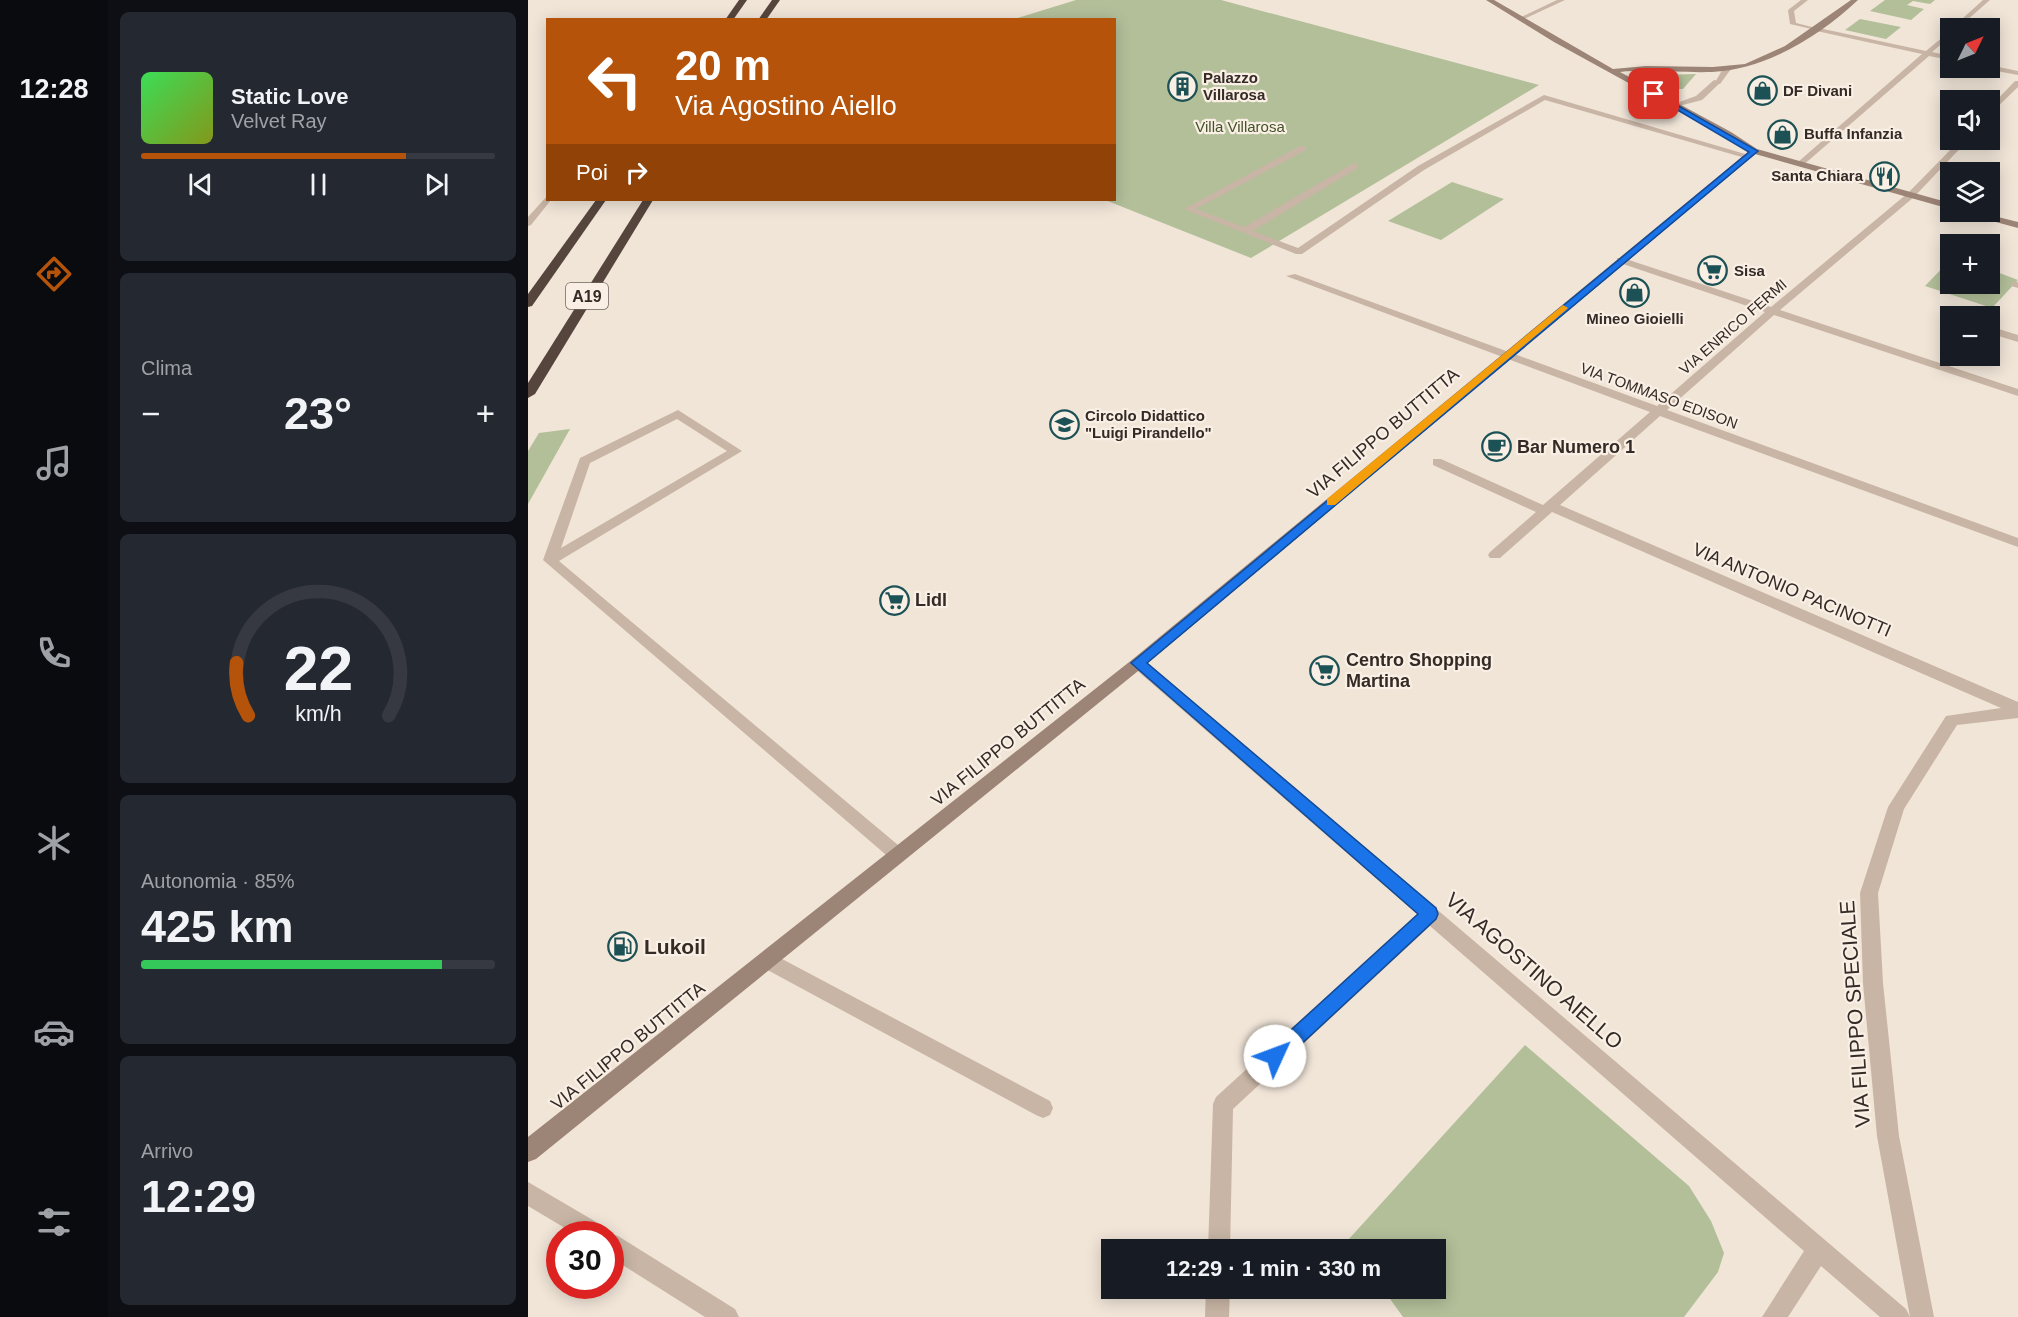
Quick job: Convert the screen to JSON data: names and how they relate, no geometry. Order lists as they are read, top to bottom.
{
  "streets": {
    "highway": ["A19"],
    "main road": ["VIA FILIPPO BUTTITTA"],
    "street": [
      "VIA ENRICO FERMI",
      "VIA TOMMASO EDISON",
      "VIA ANTONIO PACINOTTI",
      "VIA AGOSTINO AIELLO",
      "VIA FILIPPO SPECIALE"
    ]
  },
  "crossings": [
    ["VIA ENRICO FERMI", "VIA TOMMASO EDISON"],
    ["VIA ENRICO FERMI", "VIA ANTONIO PACINOTTI"],
    ["VIA TOMMASO EDISON", "VIA FILIPPO BUTTITTA"],
    ["VIA FILIPPO BUTTITTA", "VIA AGOSTINO AIELLO"],
    ["VIA ANTONIO PACINOTTI", "VIA FILIPPO SPECIALE"]
  ],
  "parks": ["Villa Villarosa"],
  "places": {
    "building": ["Palazzo Villarosa"],
    "shop": ["DF Divani", "Buffa Infanzia", "Mineo Gioielli"],
    "restaurant": ["Santa Chiara"],
    "supermarket": ["Sisa", "Lidl", "Centro Shopping Martina"],
    "school or university": ["Circolo Didattico \"Luigi Pirandello\""],
    "cafe": ["Bar Numero 1"],
    "fuel station": ["Lukoil"]
  },
  "north": "top right",
  "page": {
    "tabs": "12:28",
    "map_buttons": ["+", "−"],
    "turn": ["20 m", "Via Agostino Aiello"],
    "song": ["Static Love", "Velvet Ray"],
    "then": "Poi",
    "tile": [
      "Clima",
      ["Autonomia · 85%", "425 km"],
      ["Arrivo", "12:29"]
    ],
    "heat": ["−", "23°", "+"],
    "limit": "30",
    "trip": "12:29 · 1 min · 330 m",
    "gauge": ["22", "km/h"]
  }
}
